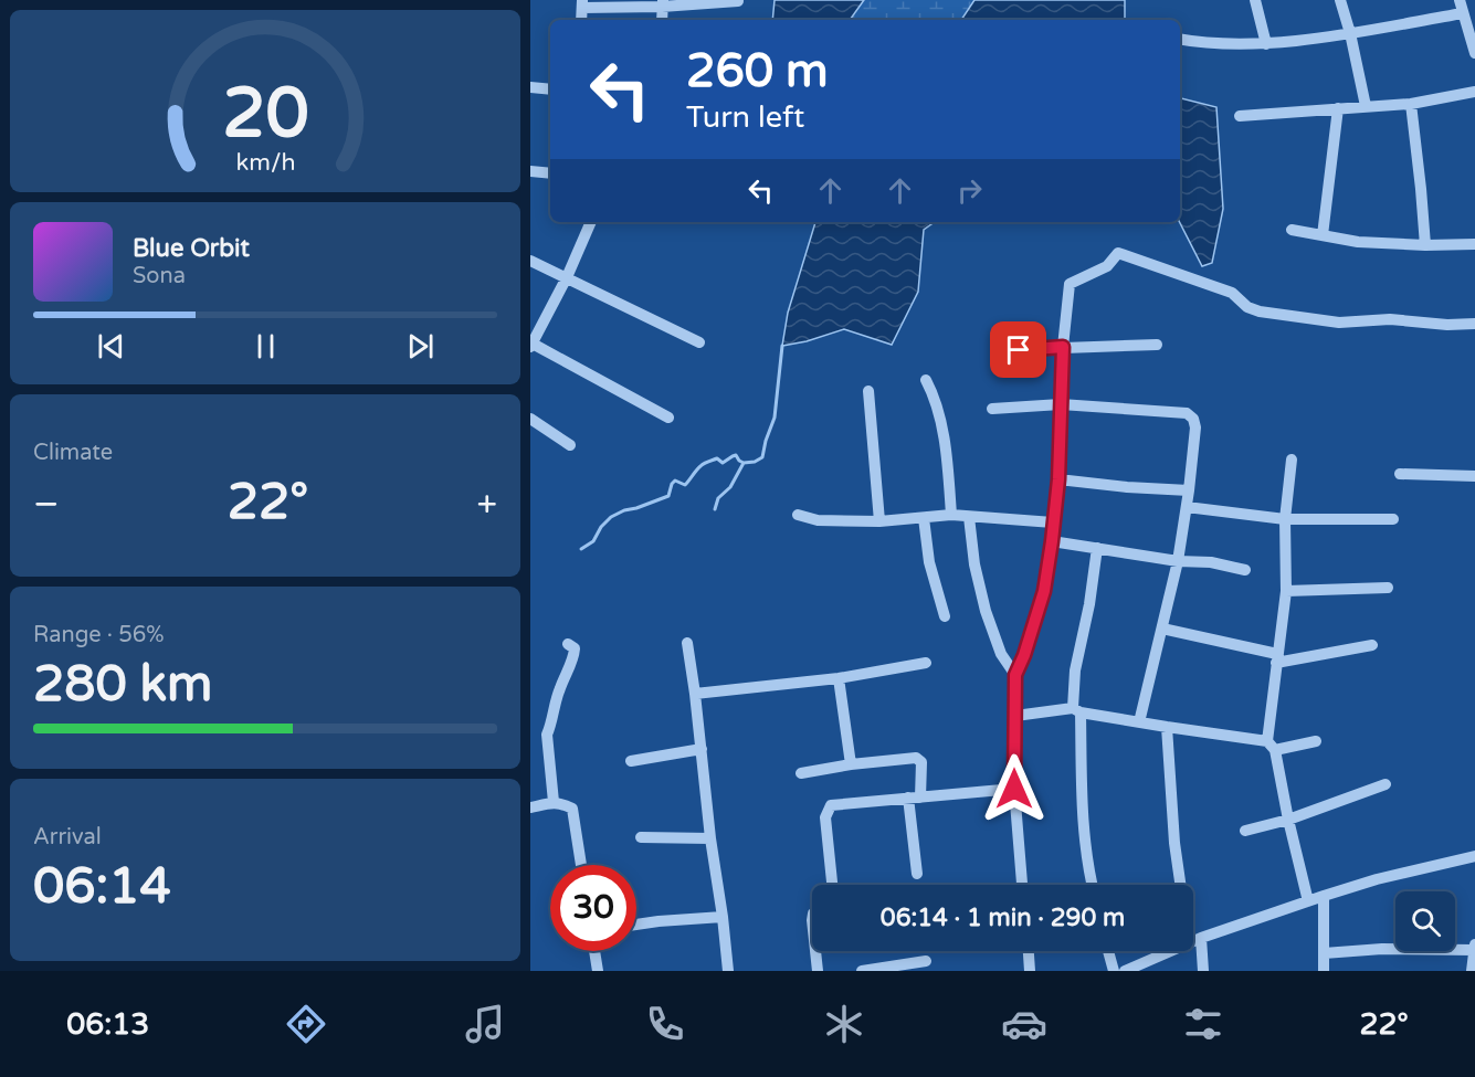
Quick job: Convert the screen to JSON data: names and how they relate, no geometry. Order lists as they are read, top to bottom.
{
  "page": {
    "turn": ["260 m", "Turn left"],
    "song": ["Blue Orbit", "Sona"],
    "tile": [
      "Climate",
      ["Range · 56%", "280 km"],
      ["Arrival", "06:14"]
    ],
    "heat": ["−", "22°", "+"],
    "limit": "30",
    "trip": "06:14 · 1 min · 290 m",
    "tabs": ["06:13", "22°"],
    "gauge": ["20", "km/h"]
  }
}
